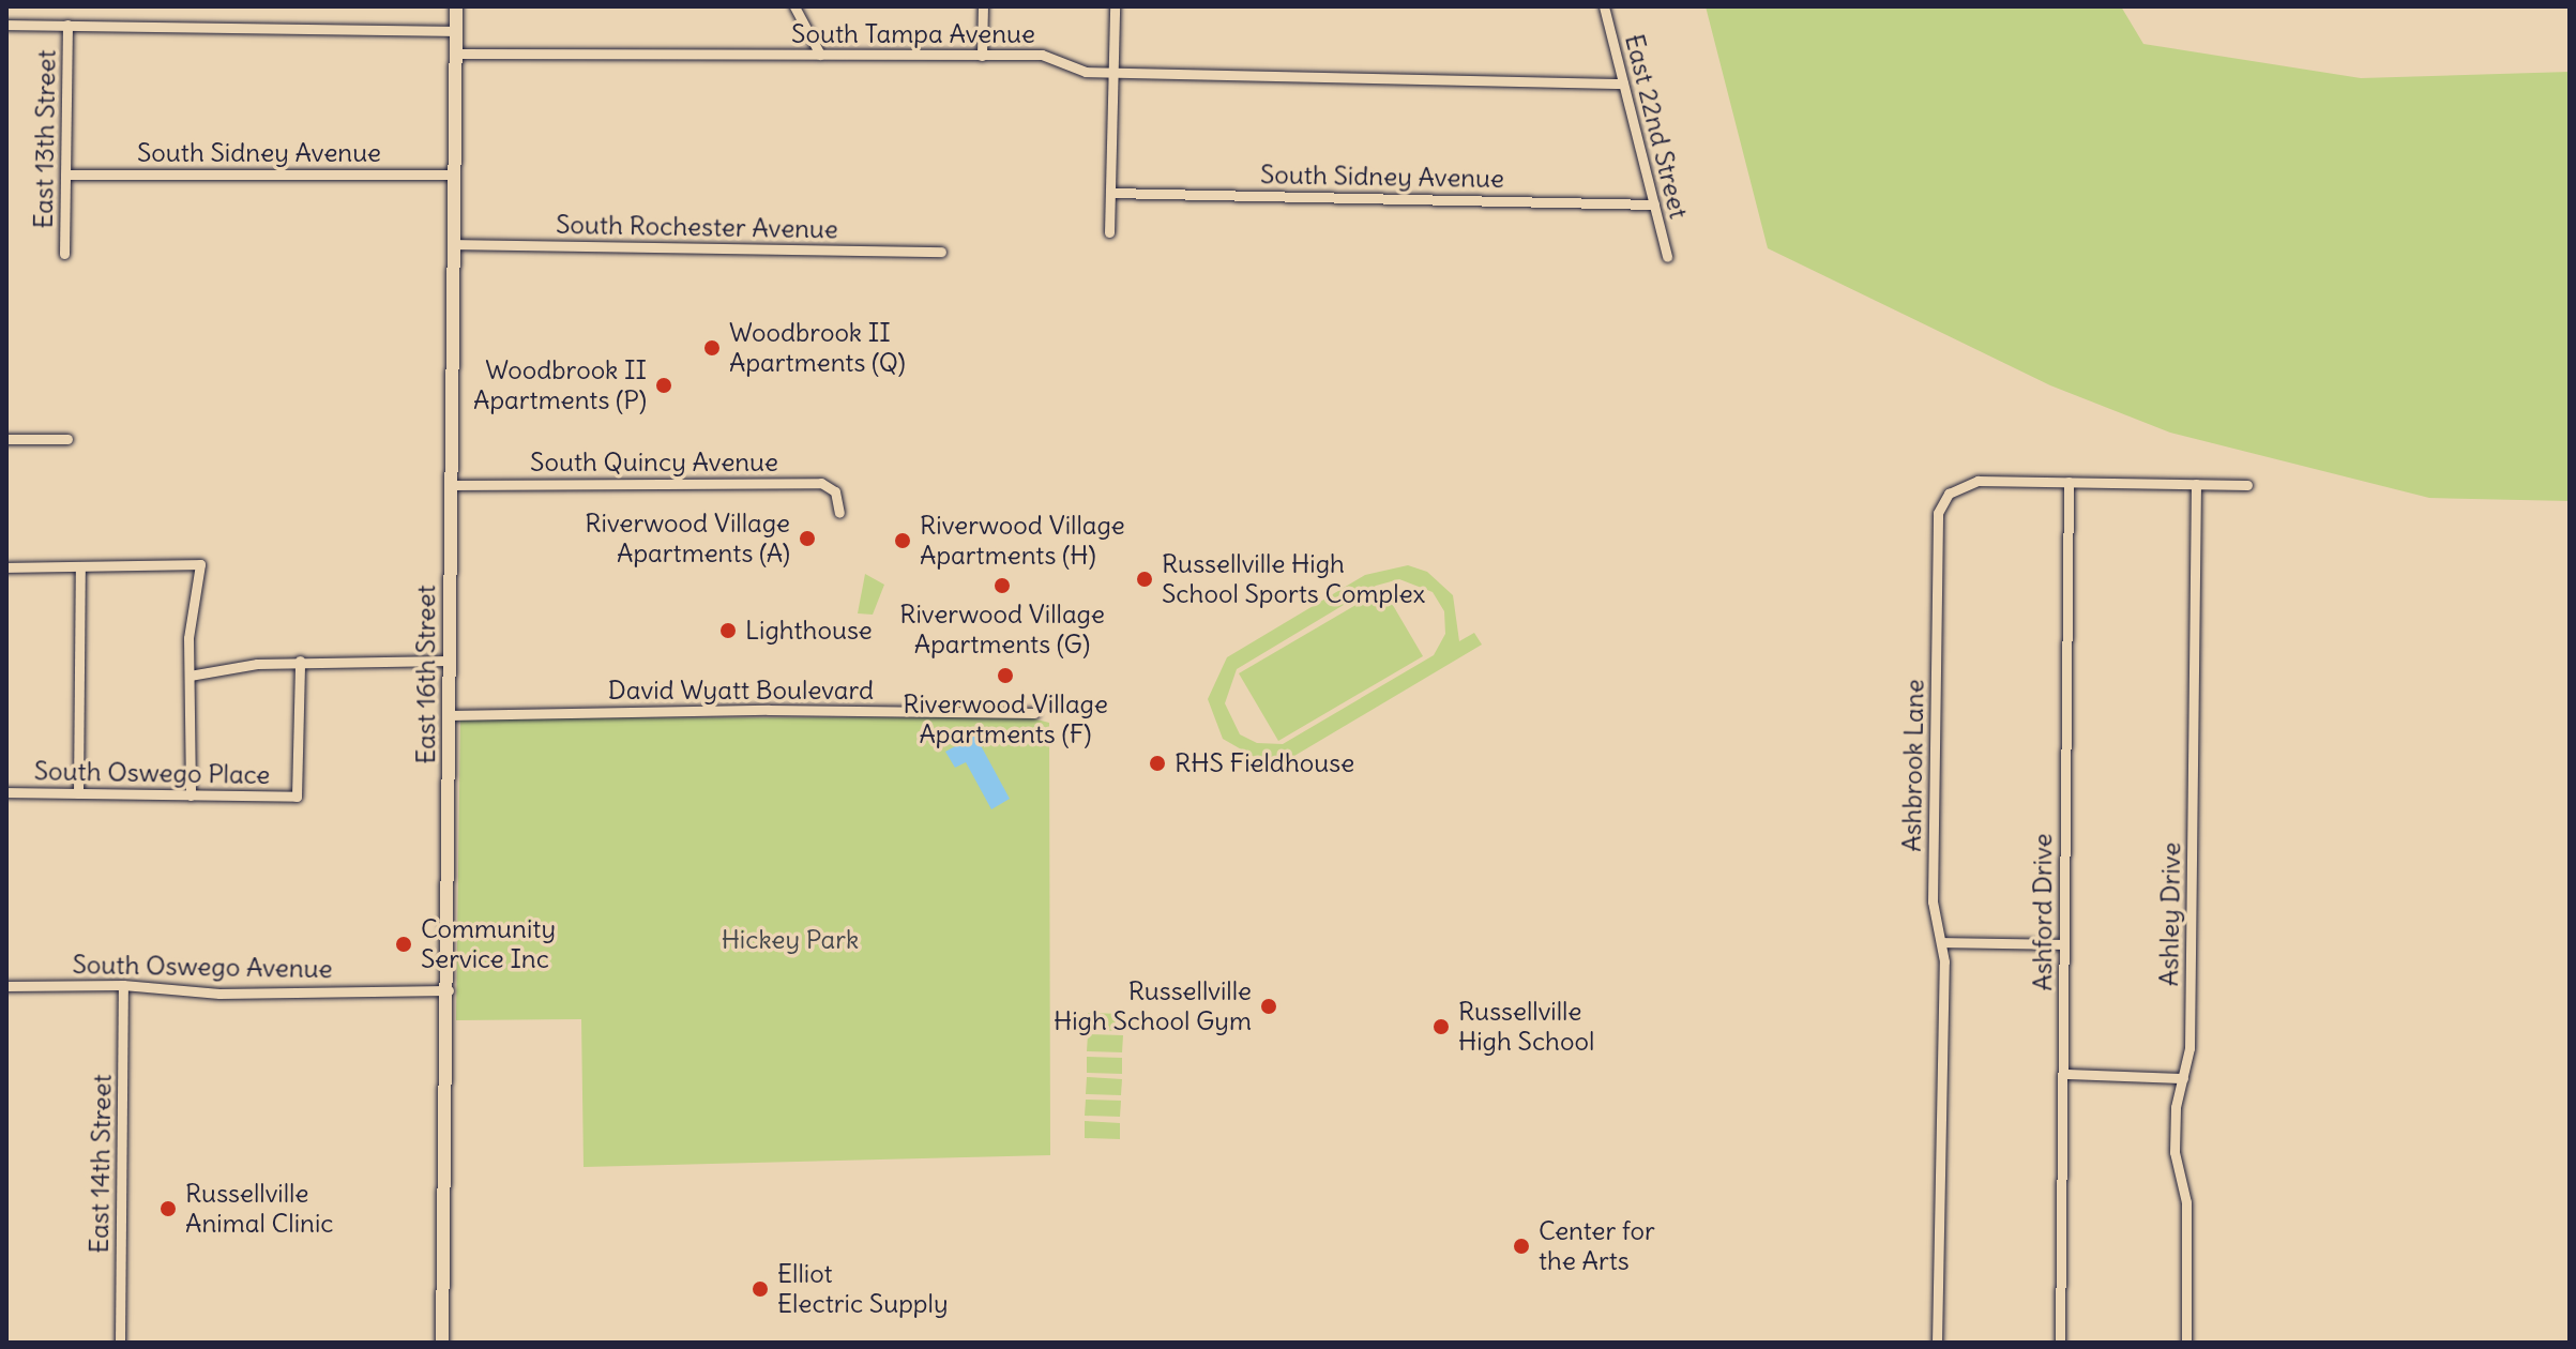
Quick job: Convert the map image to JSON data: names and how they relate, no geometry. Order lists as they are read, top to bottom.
{
  "streets": {
    "street": [
      "South Tampa Avenue",
      "East 22nd Street",
      "East 13th Street",
      "South Sidney Avenue",
      "South Rochester Avenue",
      "South Quincy Avenue",
      "East 16th Street",
      "David Wyatt Boulevard",
      "Ashbrook Lane",
      "South Oswego Place",
      "Ashford Drive",
      "Ashley Drive",
      "South Oswego Avenue",
      "East 14th Street"
    ]
  },
  "crossings": [
    ["South Tampa Avenue", "East 22nd Street"],
    ["South Tampa Avenue", "East 16th Street"],
    ["East 22nd Street", "South Sidney Avenue"],
    ["East 13th Street", "South Sidney Avenue"],
    ["South Sidney Avenue", "East 16th Street"],
    ["South Rochester Avenue", "East 16th Street"],
    ["South Quincy Avenue", "East 16th Street"],
    ["East 16th Street", "David Wyatt Boulevard"],
    ["East 16th Street", "South Oswego Avenue"],
    ["Ashbrook Lane", "Ashford Drive"],
    ["Ashbrook Lane", "Ashley Drive"],
    ["South Oswego Avenue", "East 14th Street"]
  ],
  "parks": ["Hickey Park"],
  "places": [
    "Woodbrook II Apartments (Q)",
    "Woodbrook II Apartments (P)",
    "Riverwood Village Apartments (A)",
    "Riverwood Village Apartments (H)",
    "Russellville High School Sports Complex",
    "Riverwood Village Apartments (G)",
    "Lighthouse",
    "Riverwood Village Apartments (F)",
    "RHS Fieldhouse",
    "Community Service Inc",
    "Russellville High School Gym",
    "Russellville High School",
    "Russellville Animal Clinic",
    "Center for the Arts",
    "Elliot Electric Supply"
  ]
}
